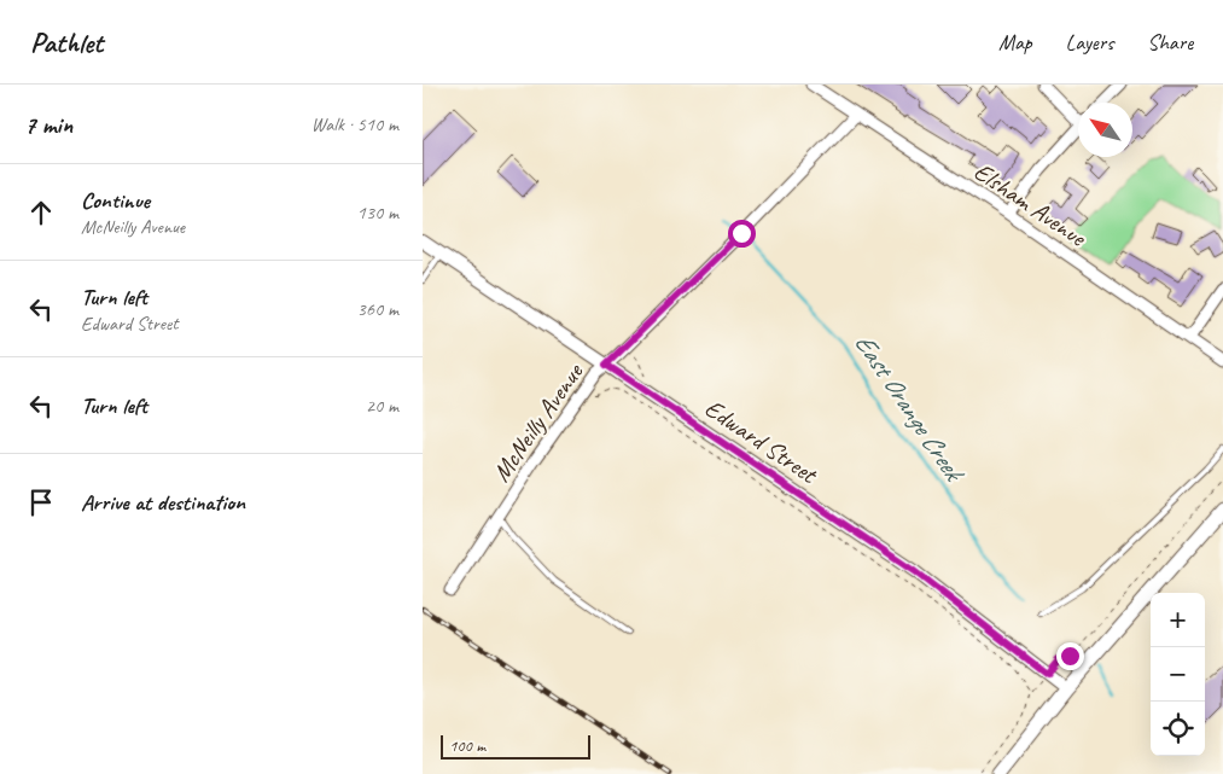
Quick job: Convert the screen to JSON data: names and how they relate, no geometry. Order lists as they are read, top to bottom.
{
  "streets": {
    "street": ["Elsham Avenue", "McNeilly Avenue", "Edward Street"]
  },
  "crossings": [
    ["Elsham Avenue", "McNeilly Avenue"],
    ["McNeilly Avenue", "Edward Street"]
  ],
  "water": ["East Orange Creek"],
  "scale_bar": "100 m",
  "north": "top left",
  "page": {
    "header": "Pathlet",
    "nav": ["Map", "Layers", "Share"],
    "heading": ["7 min", "Walk · 510 m"],
    "list": [
      ["Continue", "McNeilly Avenue", "130 m"],
      ["Turn left", "Edward Street", "360 m"],
      ["Turn left", "20 m"],
      "Arrive at destination"
    ],
    "map_buttons": ["+", "−"],
    "scale": "100 m"
  }
}
